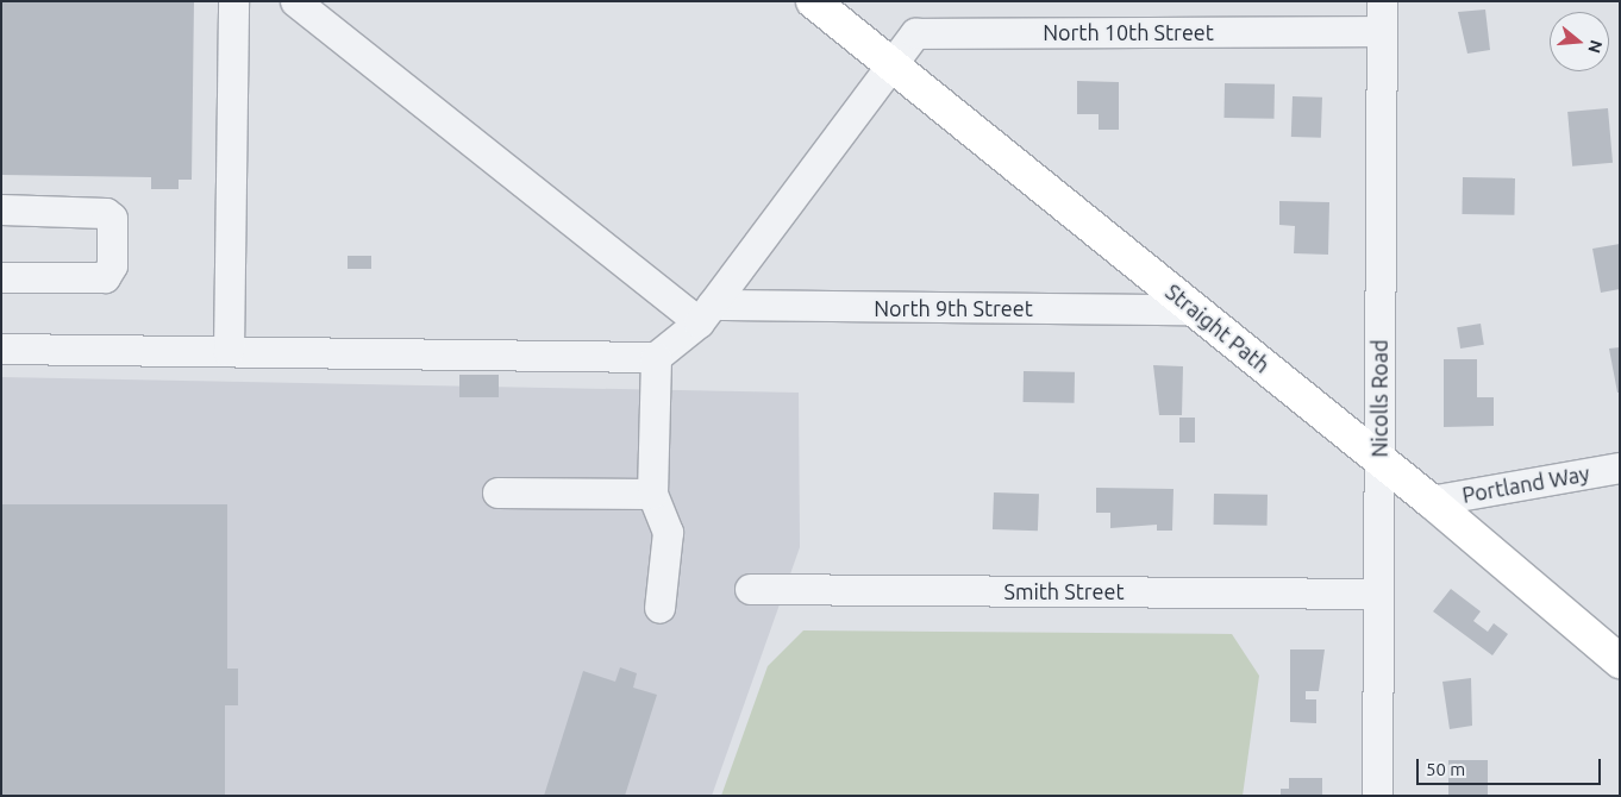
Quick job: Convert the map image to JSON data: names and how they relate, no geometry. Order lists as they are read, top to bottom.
{
  "streets": {
    "main road": ["Straight Path"],
    "street": [
      "North 10th Street",
      "North 9th Street",
      "Nicolls Road",
      "Portland Way",
      "Smith Street"
    ]
  },
  "crossings": [
    ["North 10th Street", "Straight Path"],
    ["North 10th Street", "Nicolls Road"],
    ["North 9th Street", "Straight Path"],
    ["Straight Path", "Nicolls Road"],
    ["Straight Path", "Portland Way"],
    ["Nicolls Road", "Smith Street"]
  ],
  "scale_bar": "50 m",
  "north": "right"
}
